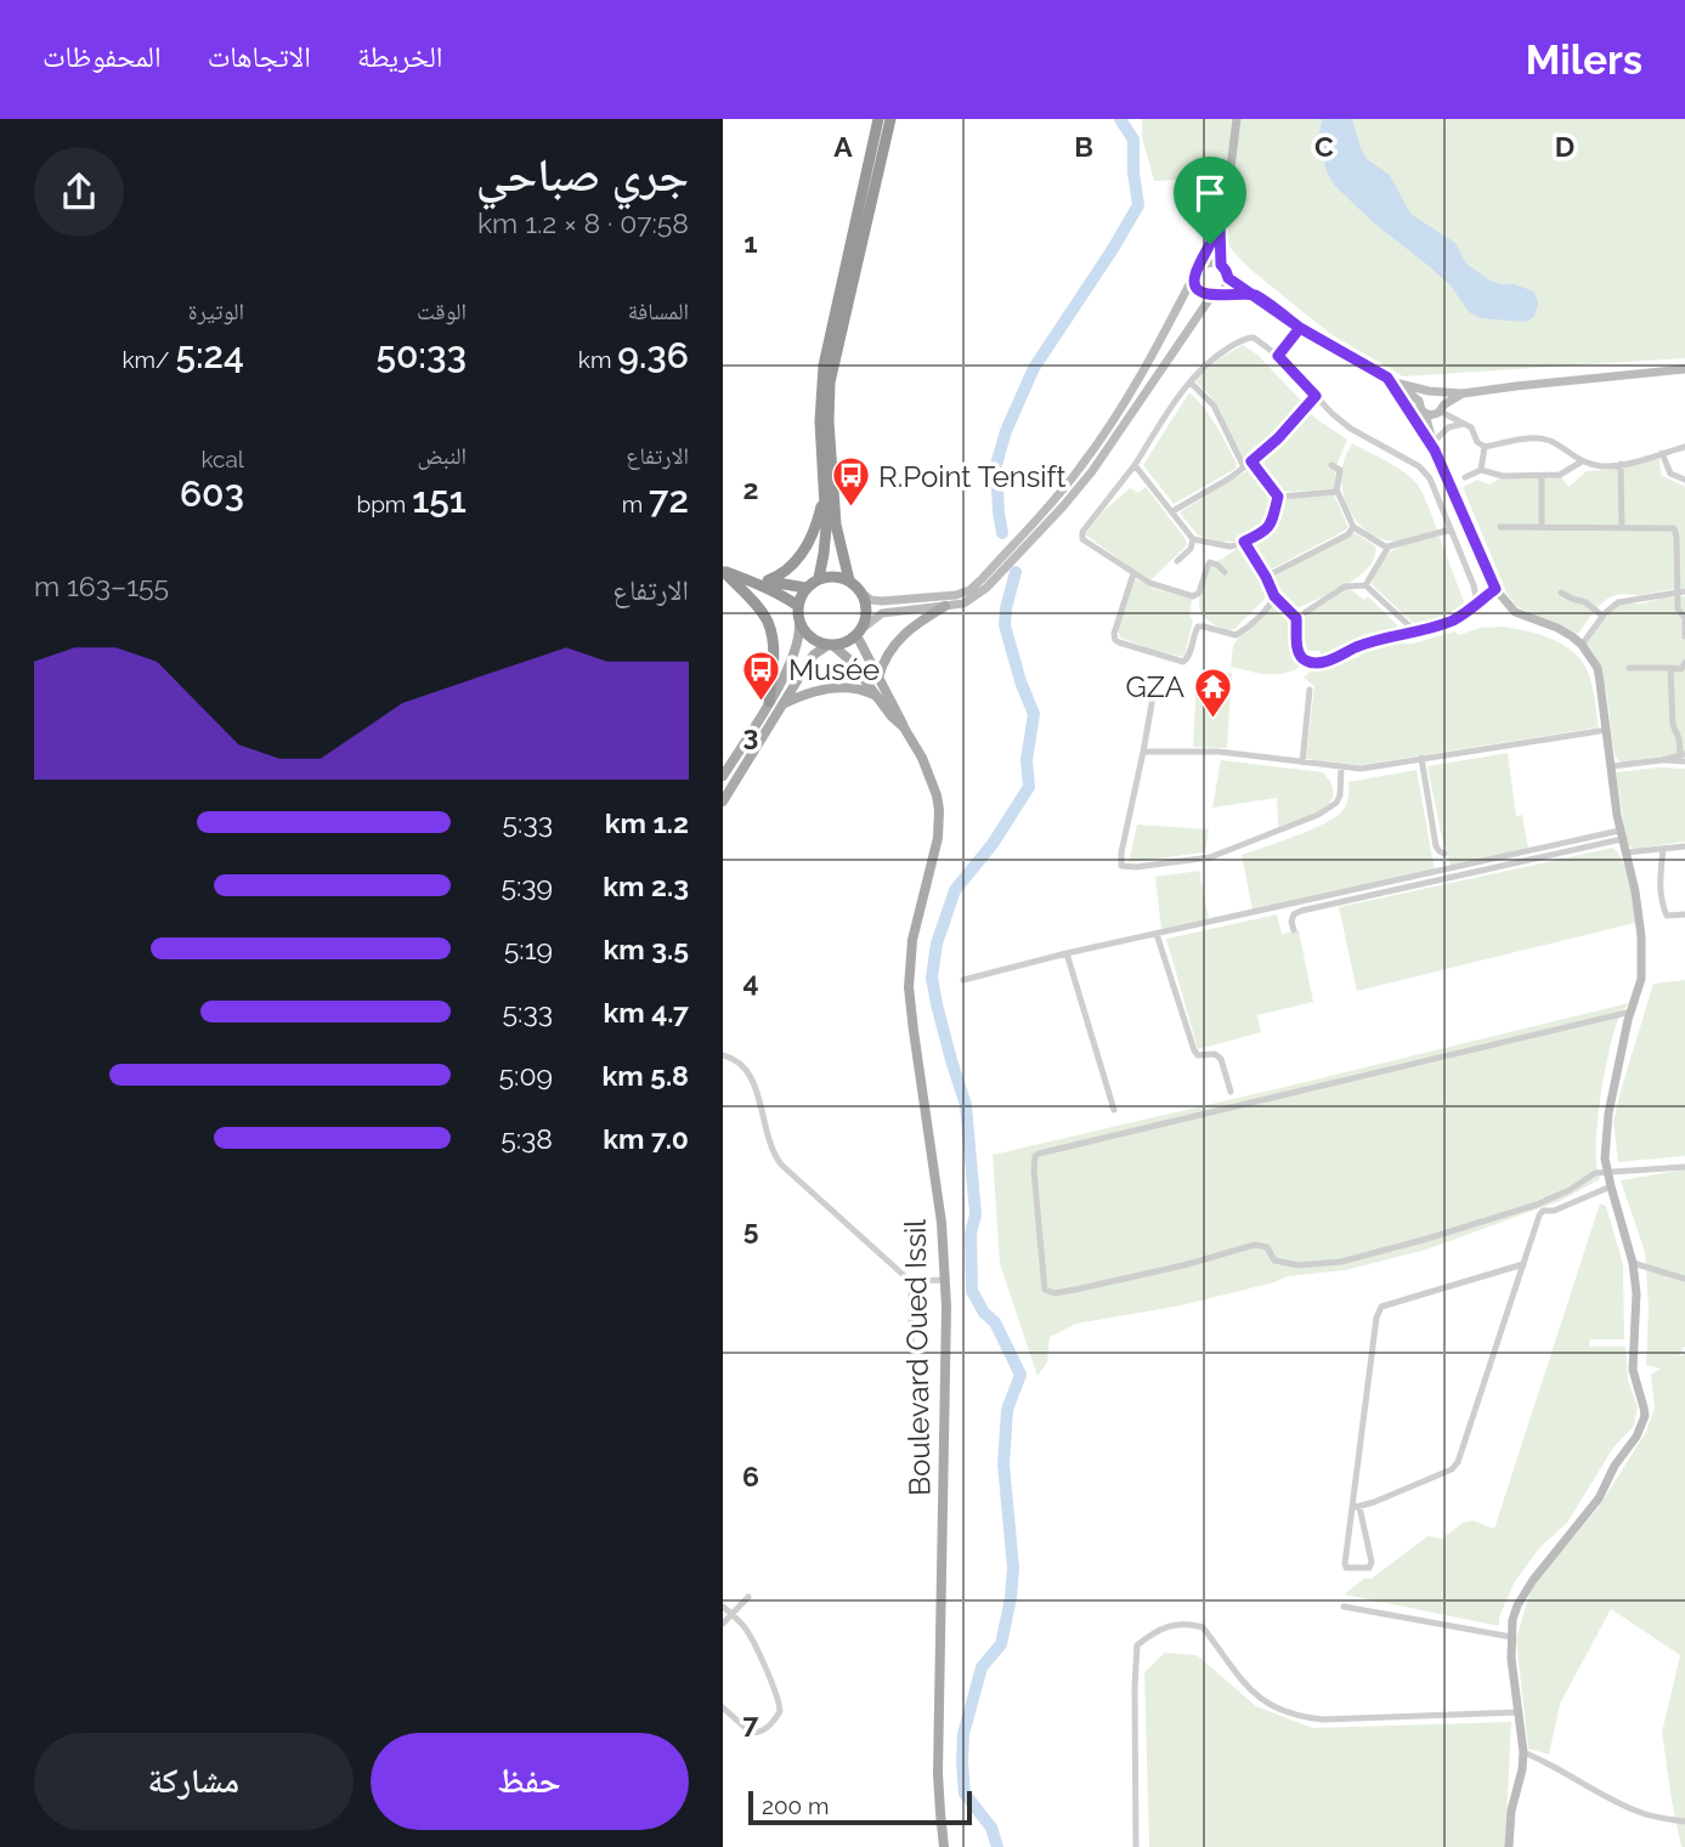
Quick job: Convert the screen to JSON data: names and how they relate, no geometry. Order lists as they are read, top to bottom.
{
  "streets": {
    "main road": ["Boulevard Oued Issil"]
  },
  "places": {
    "bus stop": ["R.Point Tensift", "Musée"],
    "temple": ["GZA"]
  },
  "scale_bar": "200 m",
  "page": {
    "header": "Milers",
    "nav": ["الخريطة", "الاتجاهات", "المحفوظات"],
    "heading": ["جري صباحي", "07:58 · 8 × 1.2 km"],
    "stats": [
      ["المسافة", "9.36 km"],
      ["الوقت", "50:33"],
      ["الوتيرة", "5:24 /km"],
      ["الارتفاع", "72 m"],
      ["النبض", "151 bpm"],
      ["kcal", "603"]
    ],
    "chart": ["الارتفاع", "155–163 m"],
    "list": [
      {
        "name": "1.2 km",
        "note": "5:33"
      },
      {
        "name": "2.3 km",
        "note": "5:39"
      },
      {
        "name": "3.5 km",
        "note": "5:19"
      },
      {
        "name": "4.7 km",
        "note": "5:33"
      },
      {
        "name": "5.8 km",
        "note": "5:09"
      },
      {
        "name": "7.0 km",
        "note": "5:38"
      }
    ],
    "buttons": ["حفظ", "مشاركة"],
    "scale": "200 m"
  },
  "grid": {
    "columns": [
      "A",
      "B",
      "C",
      "D"
    ],
    "rows": [
      "1",
      "2",
      "3",
      "4",
      "5",
      "6",
      "7"
    ]
  }
}
